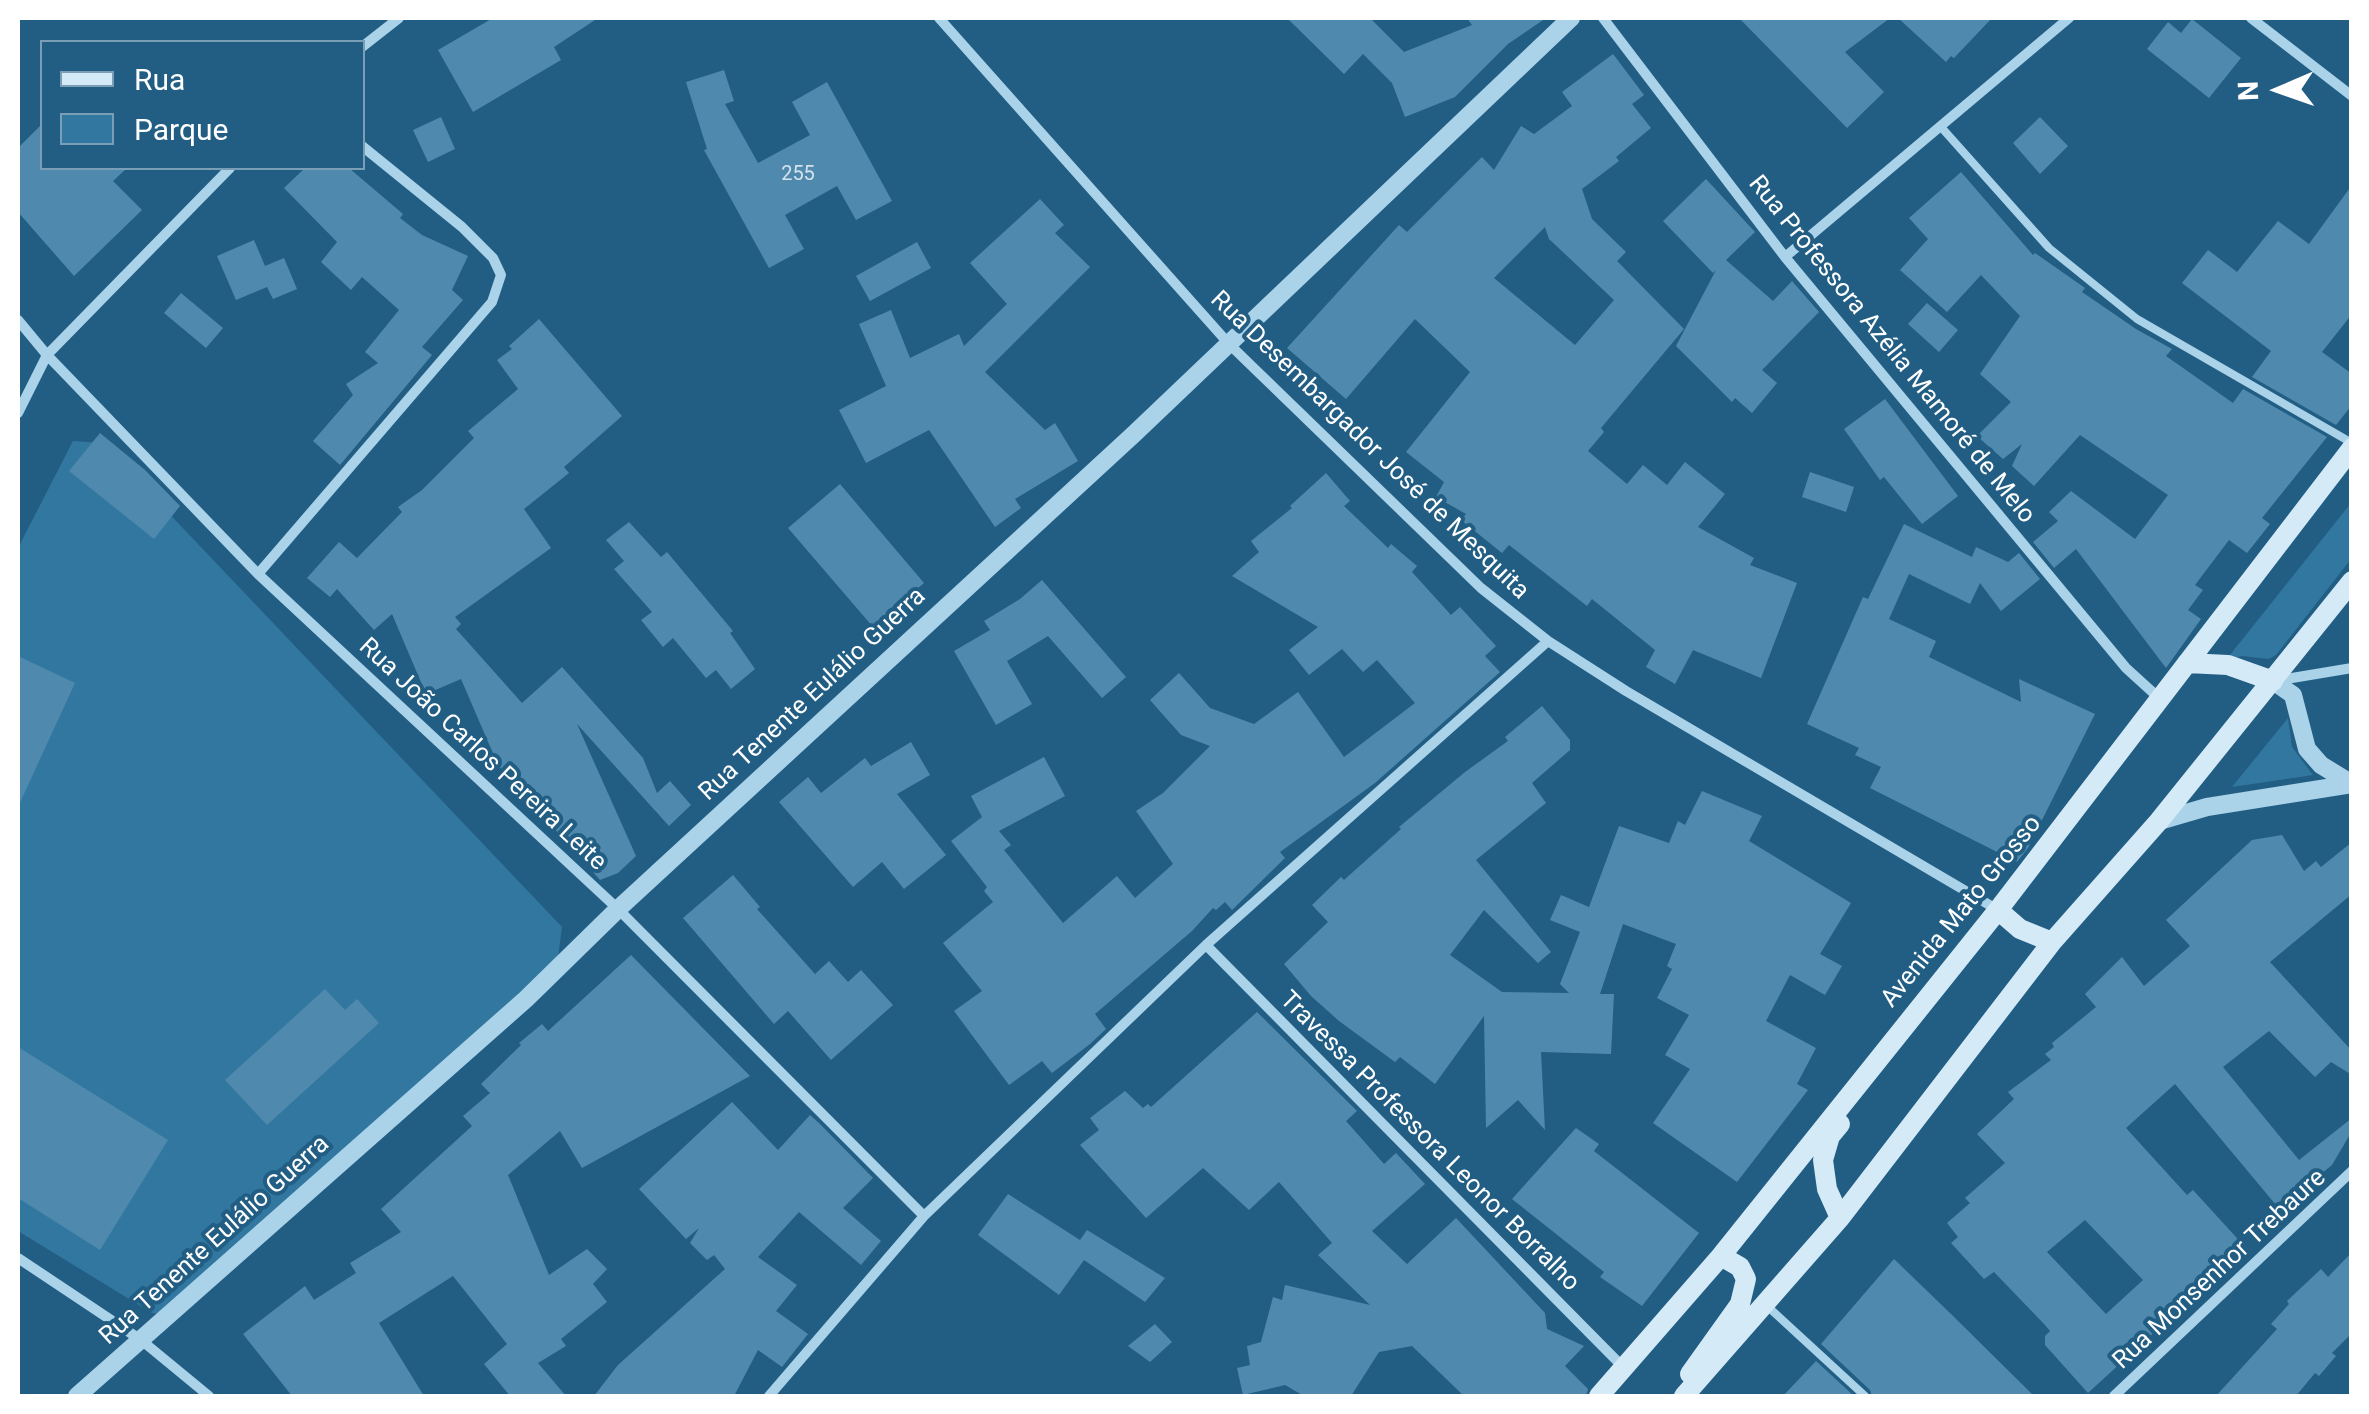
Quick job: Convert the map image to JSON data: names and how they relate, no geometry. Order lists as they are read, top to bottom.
{
  "streets": {
    "main road": ["Avenida Mato Grosso"],
    "street": [
      "Rua Professora Azélia Mamoré de Melo",
      "Rua Desembargador José de Mesquita",
      "Rua Tenente Eulálio Guerra",
      "Rua João Carlos Pereira Leite",
      "Travessa Professora Leonor Borralho",
      "Rua Monsenhor Trebaure"
    ]
  },
  "crossings": [
    ["Rua Professora Azélia Mamoré de Melo", "Avenida Mato Grosso"],
    ["Rua Desembargador José de Mesquita", "Rua Tenente Eulálio Guerra"],
    ["Rua Desembargador José de Mesquita", "Avenida Mato Grosso"],
    ["Rua Tenente Eulálio Guerra", "Rua João Carlos Pereira Leite"],
    ["Avenida Mato Grosso", "Travessa Professora Leonor Borralho"]
  ],
  "house_numbers": ["255"],
  "legend": ["Rua", "Parque"],
  "north": "left"
}
